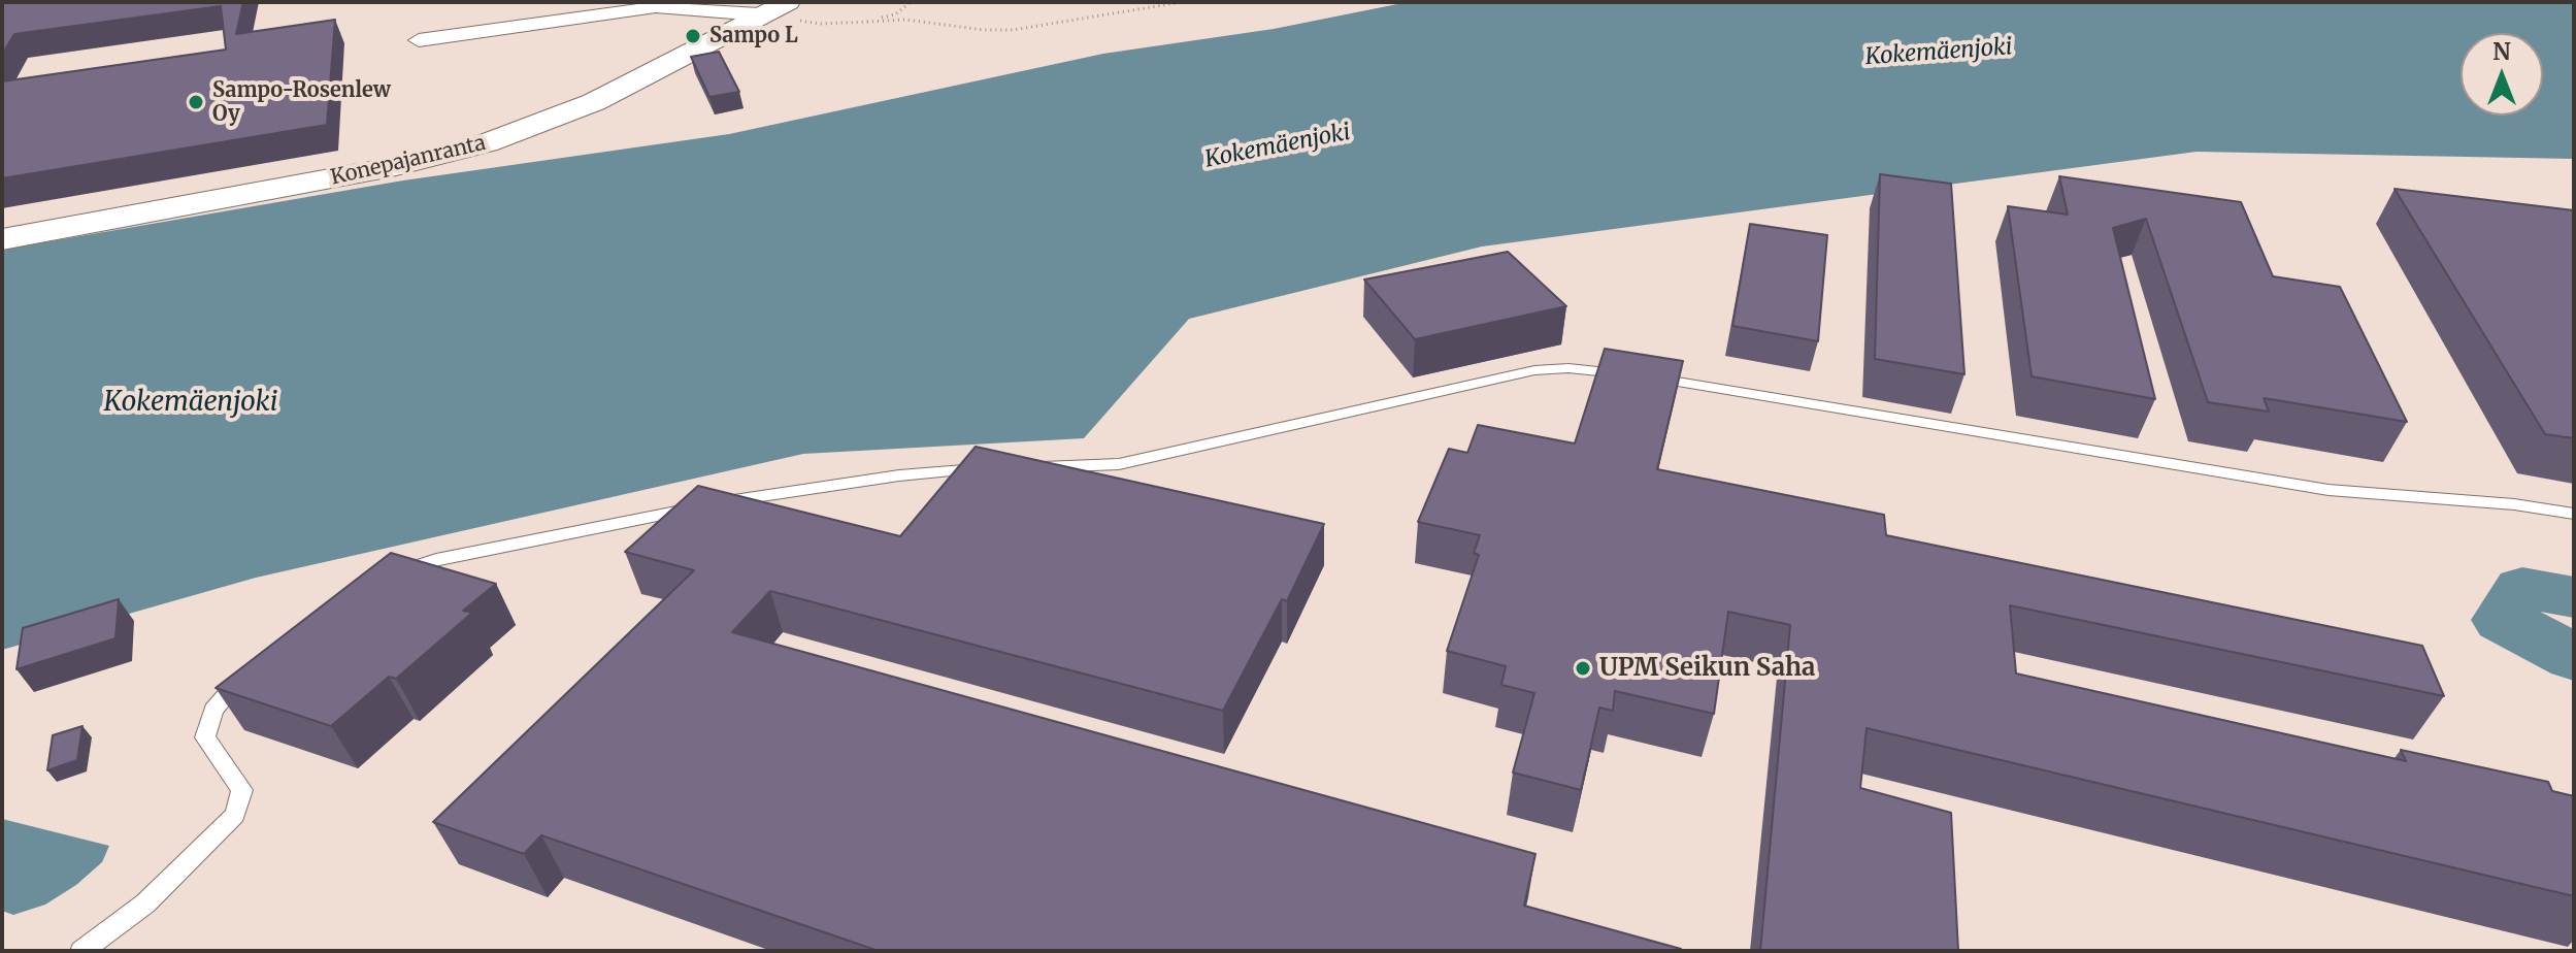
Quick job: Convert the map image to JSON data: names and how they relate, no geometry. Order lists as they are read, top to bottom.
{
  "streets": {
    "main road": ["Konepajanranta"]
  },
  "water": ["Kokemäenjoki"],
  "places": ["Sampo L", "Sampo-Rosenlew Oy", "UPM Seikun Saha"],
  "north": "top"
}
